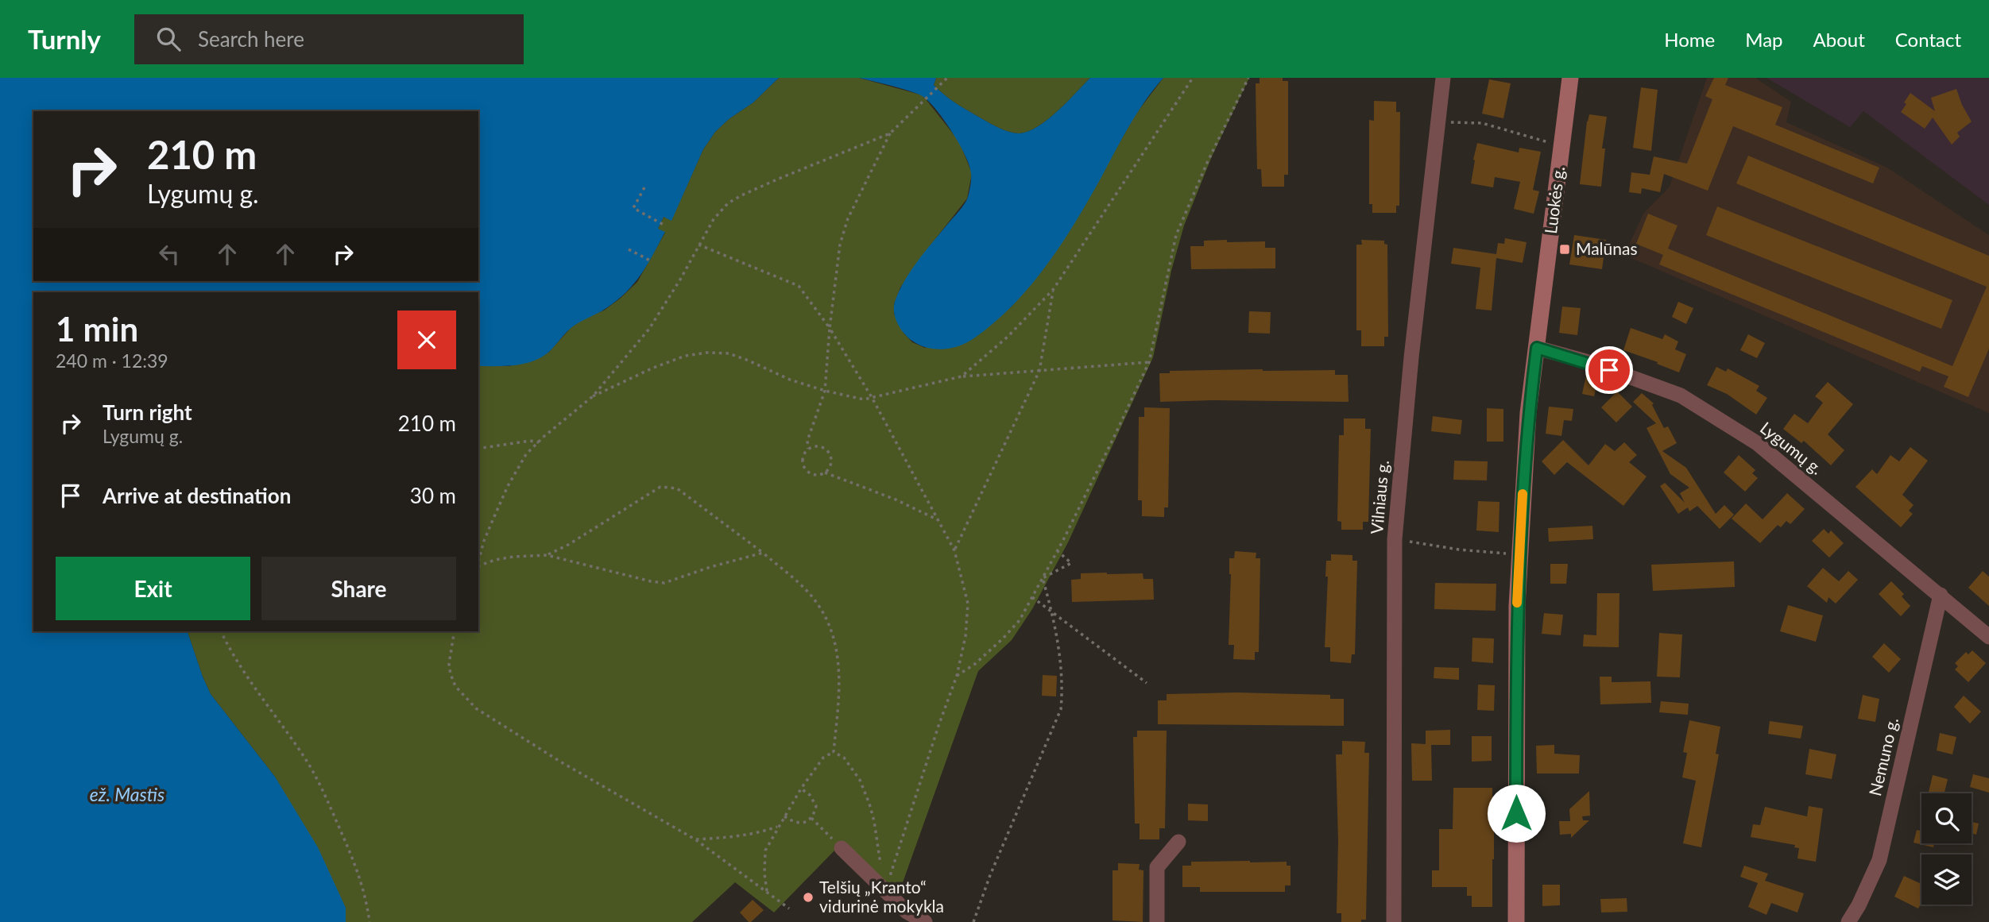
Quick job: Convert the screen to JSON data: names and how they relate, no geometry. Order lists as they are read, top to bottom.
{
  "streets": {
    "main road": ["Luokės g."],
    "street": ["Lygumų g.", "Vilniaus g.", "Nemuno g."]
  },
  "crossings": [
    ["Luokės g.", "Lygumų g."],
    ["Lygumų g.", "Nemuno g."]
  ],
  "water": ["ež. Mastis"],
  "places": {
    "transit": ["Malūnas"],
    "other": ["Telšių „Kranto“ vidurinė mokykla"]
  },
  "page": {
    "header": "Turnly",
    "search": "Search here",
    "nav": [
      "Home",
      "Map",
      "About",
      "Contact"
    ],
    "turn": ["210 m", "Lygumų g."],
    "heading": ["1 min", "240 m · 12:39"],
    "list": [
      {
        "name": "Turn right",
        "note": "Lygumų g.",
        "value": "210 m"
      },
      {
        "name": "Arrive at destination",
        "value": "30 m"
      }
    ],
    "buttons": ["Exit", "Share"]
  }
}
